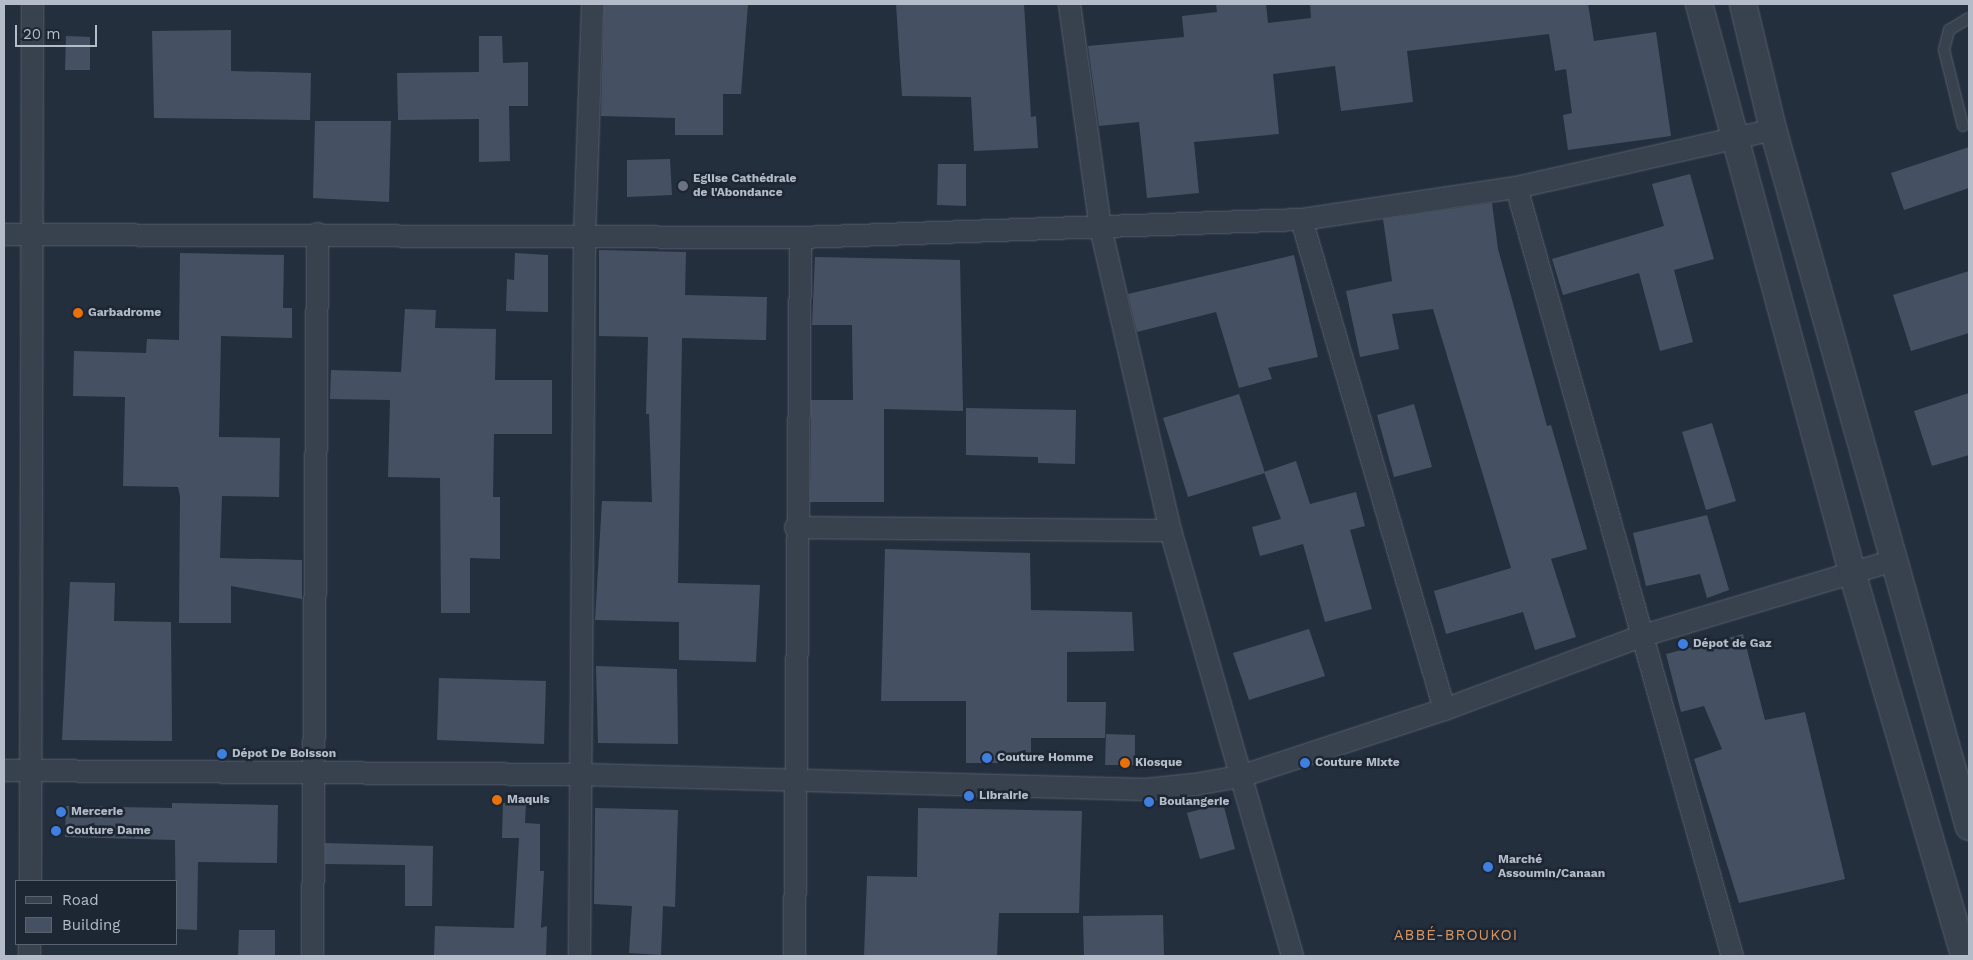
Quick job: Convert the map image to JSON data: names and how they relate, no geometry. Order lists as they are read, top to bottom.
{
  "districts": ["ABBÉ-BROUKOI"],
  "places": [
    "Eglise Cathédrale de l'Abondance",
    "Garbadrome",
    "Dépot de Gaz",
    "Dépot De Boisson",
    "Couture Homme",
    "Kiosque",
    "Couture Mixte",
    "Librairie",
    "Maquis",
    "Boulangerie",
    "Mercerie",
    "Couture Dame",
    "Marché Assoumin/Canaan"
  ],
  "legend": ["Road", "Building"],
  "scale_bar": "20 m"
}
